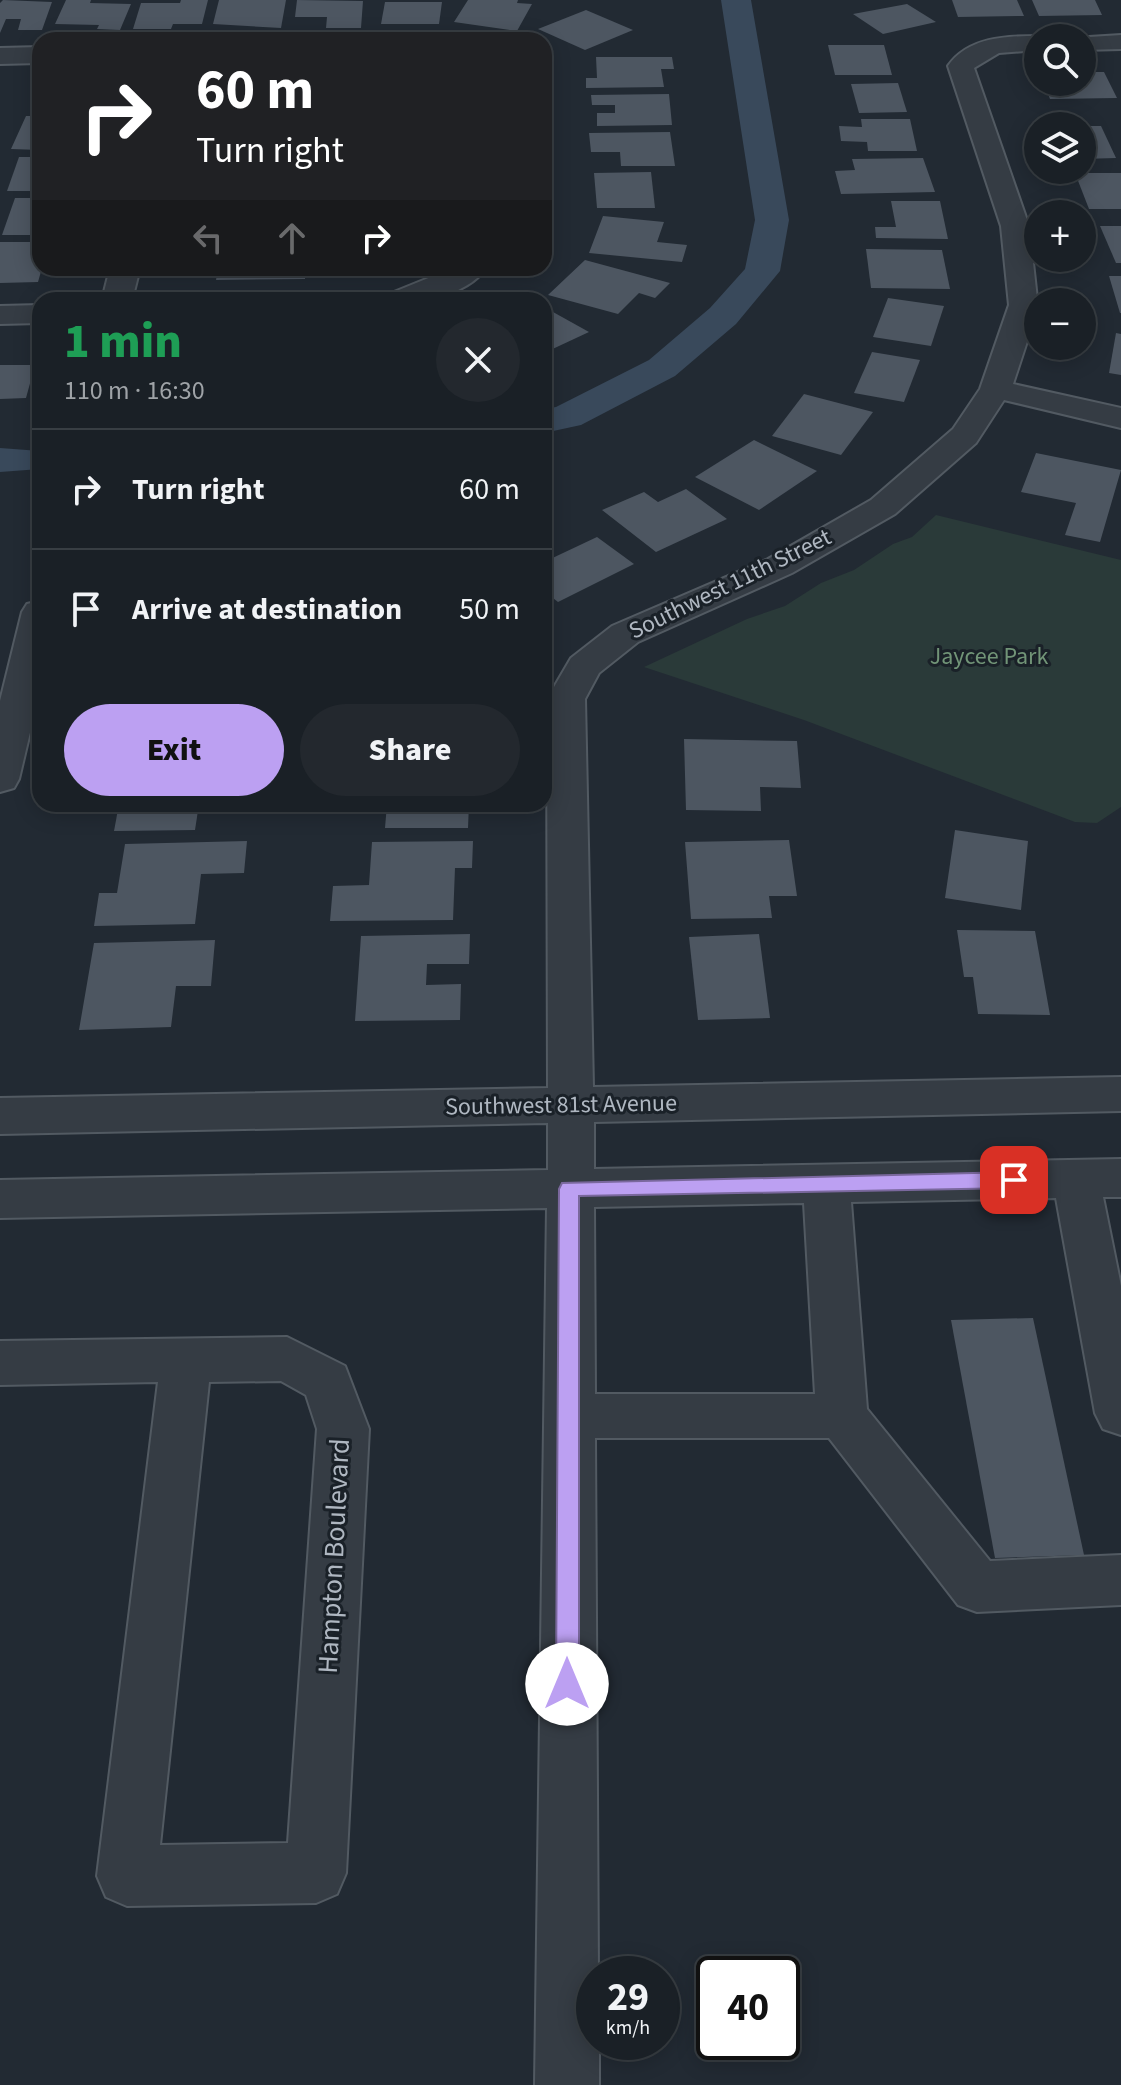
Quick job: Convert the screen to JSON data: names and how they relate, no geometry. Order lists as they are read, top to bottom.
{
  "streets": {
    "street": ["Southwest 11th Street", "Southwest 81st Avenue", "Hampton Boulevard"]
  },
  "crossings": [
    ["Southwest 11th Street", "Southwest 81st Avenue"]
  ],
  "parks": ["Jaycee Park"],
  "page": {
    "map_buttons": ["+", "−"],
    "turn": ["60 m", "Turn right"],
    "heading": ["1 min", "110 m · 16:30"],
    "list": [
      {
        "name": "Turn right",
        "value": "60 m"
      },
      {
        "name": "Arrive at destination",
        "value": "50 m"
      }
    ],
    "buttons": ["Exit", "Share"],
    "speed": "29 km/h",
    "limit": "40"
  }
}
